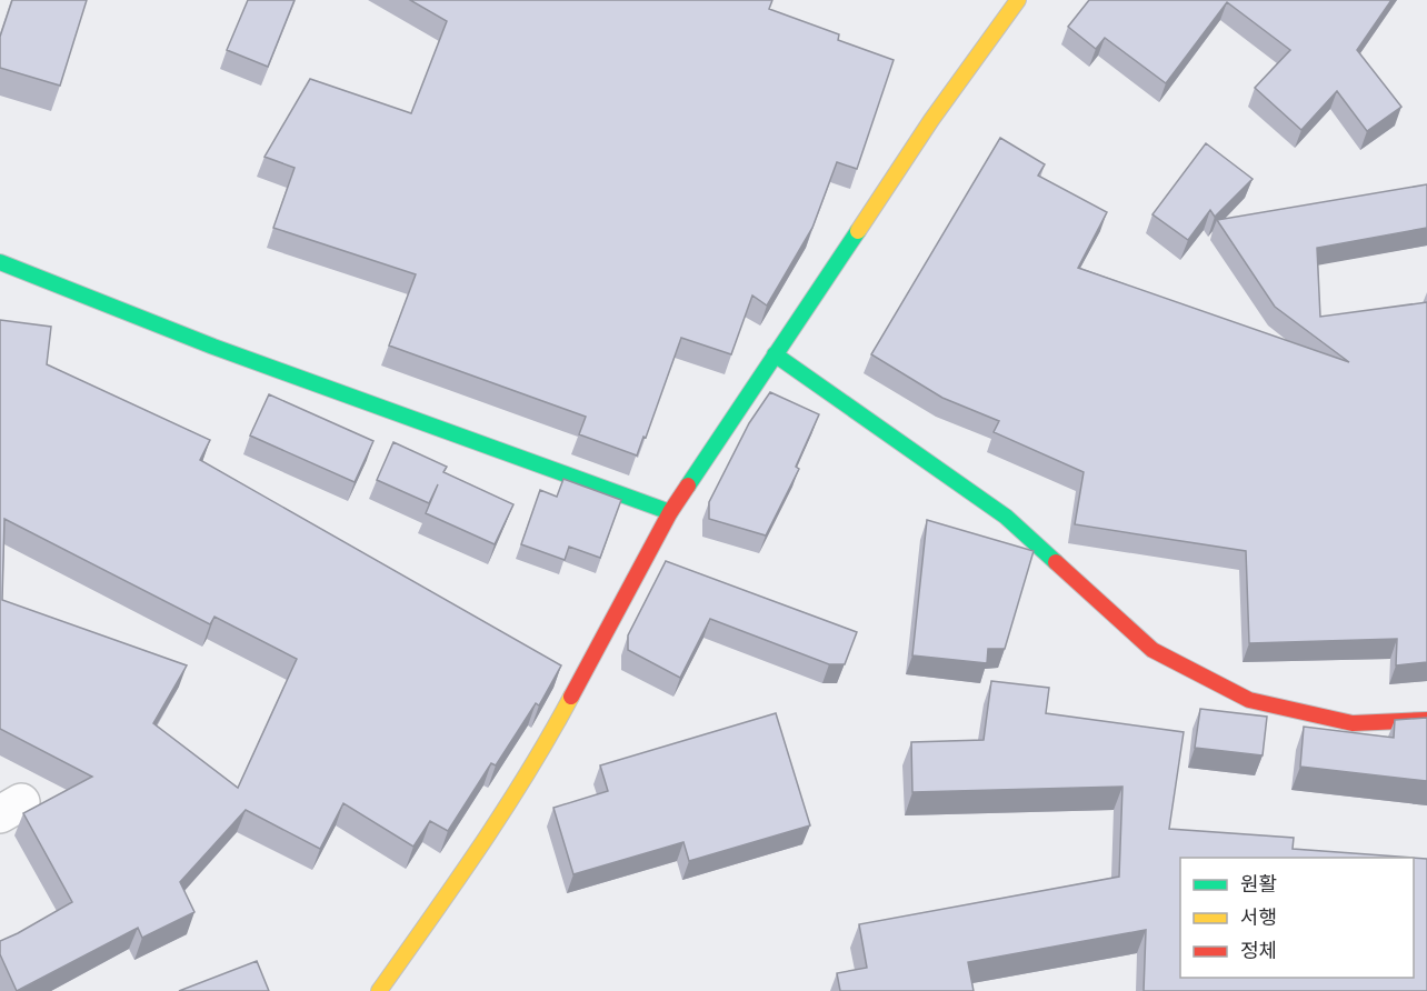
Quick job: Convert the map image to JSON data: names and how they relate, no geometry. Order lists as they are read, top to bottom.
{
  "legend": ["원활", "서행", "정체"]
}
